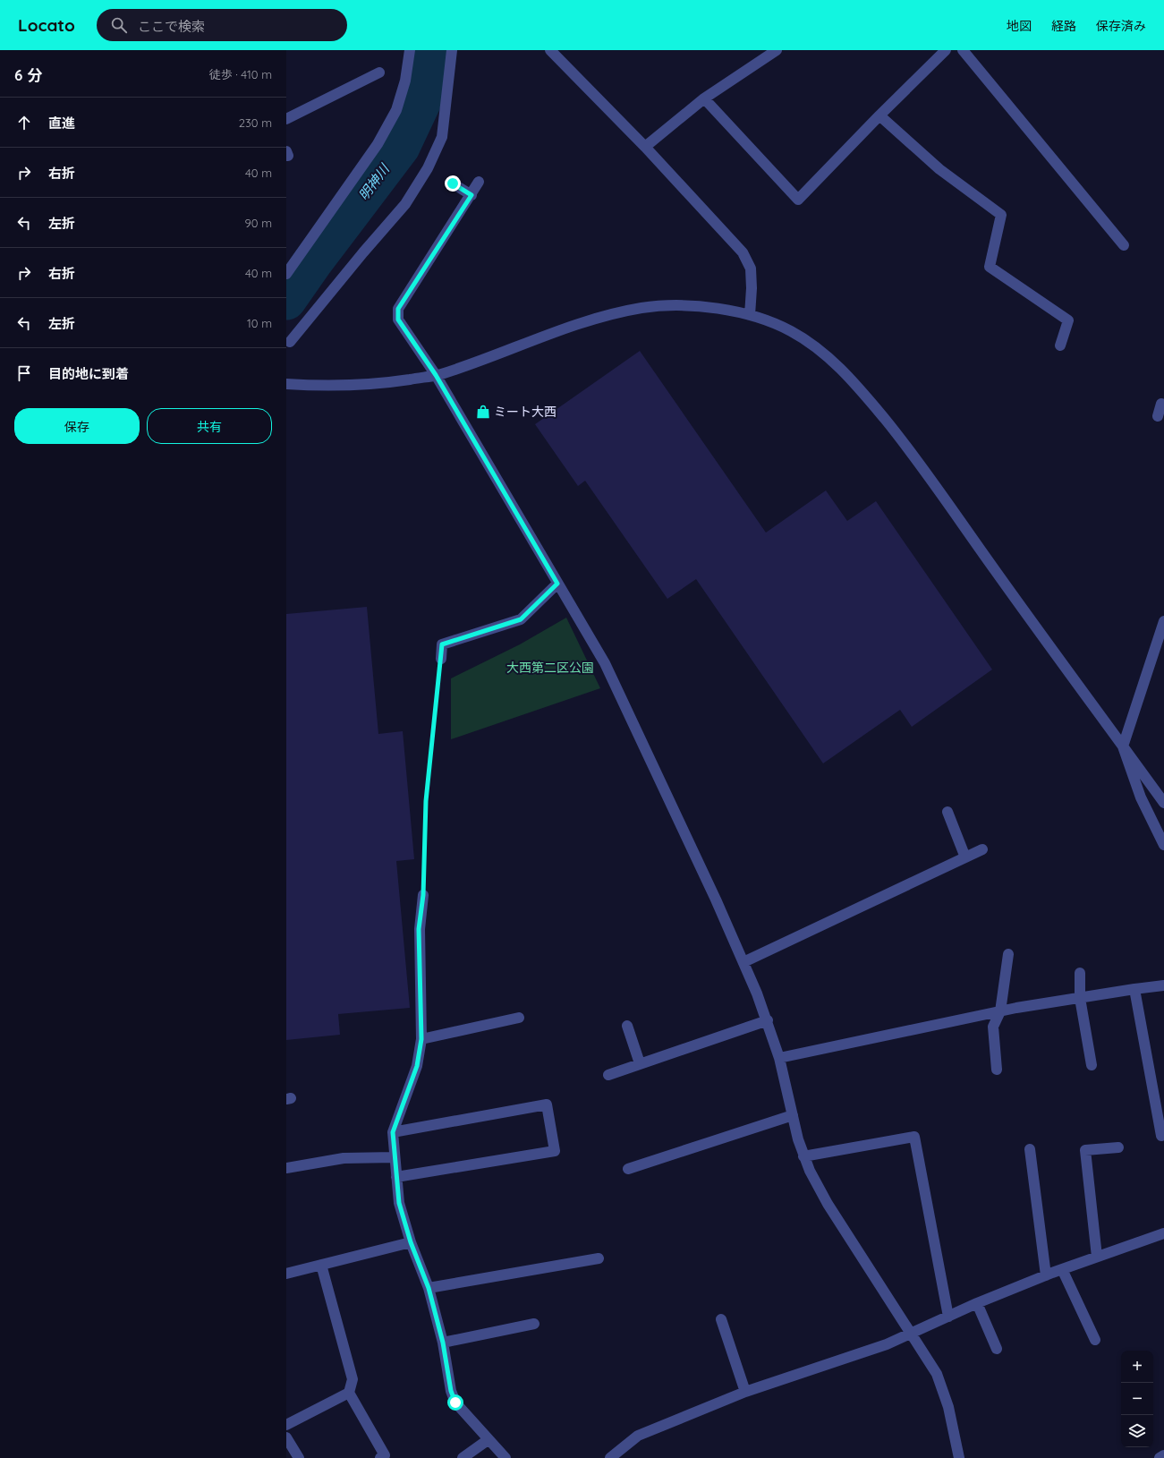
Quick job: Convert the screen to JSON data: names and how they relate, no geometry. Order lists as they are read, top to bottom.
{
  "water": ["明神川"],
  "parks": ["大西第二区公園"],
  "places": {
    "shop": ["ミート大西"]
  },
  "page": {
    "header": "Locato",
    "search": "ここで検索",
    "nav": ["地図", "経路", "保存済み"],
    "heading": ["6 分", "徒歩 · 410 m"],
    "list": [
      ["直進", "230 m"],
      ["右折", "40 m"],
      ["左折", "90 m"],
      ["右折", "40 m"],
      ["左折", "10 m"],
      "目的地に到着"
    ],
    "buttons": ["保存", "共有"],
    "map_buttons": ["+", "−"]
  }
}
